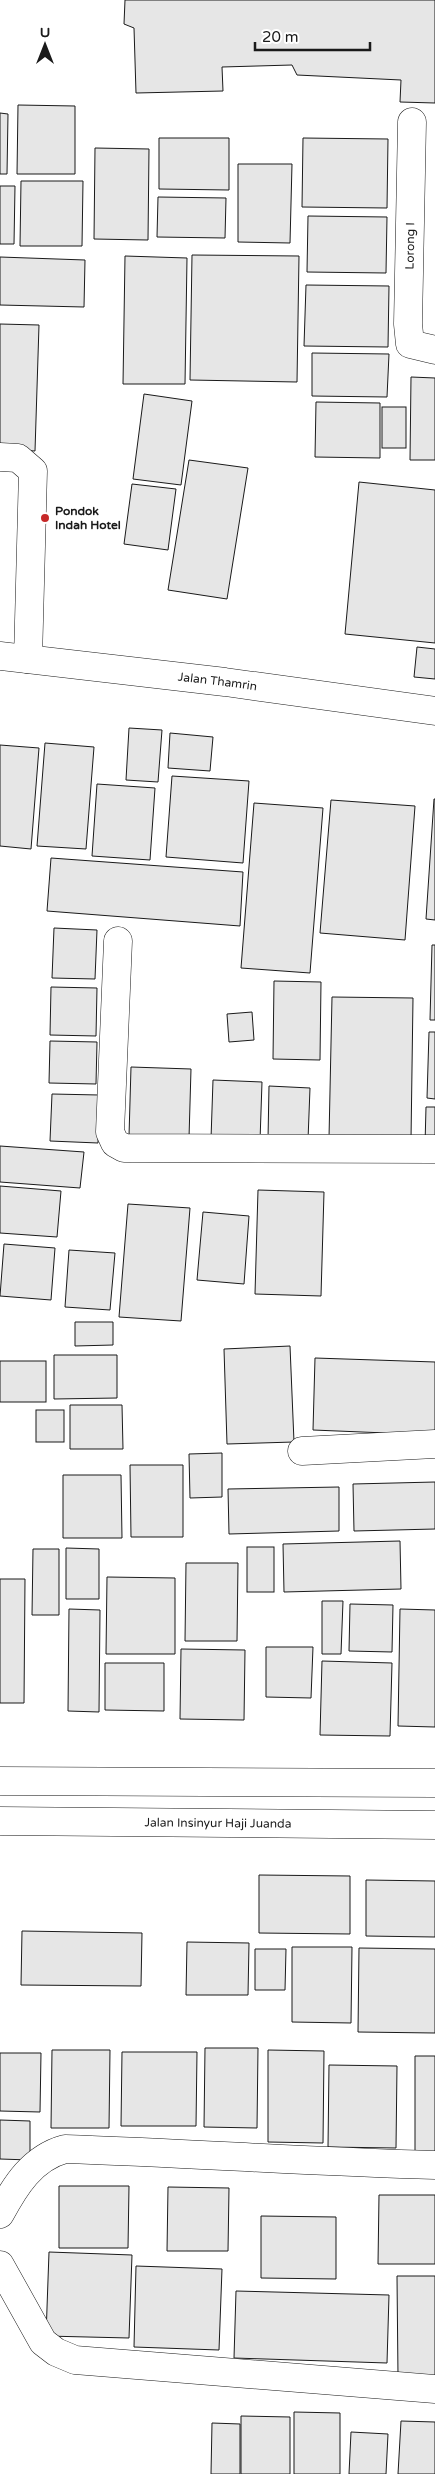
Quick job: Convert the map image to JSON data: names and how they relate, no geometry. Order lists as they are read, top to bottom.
{
  "streets": {
    "street": ["Lorong I", "Jalan Thamrin", "Jalan Insinyur Haji Juanda"]
  },
  "places": ["Pondok Indah Hotel"],
  "scale_bar": "20 m",
  "north": "top"
}
